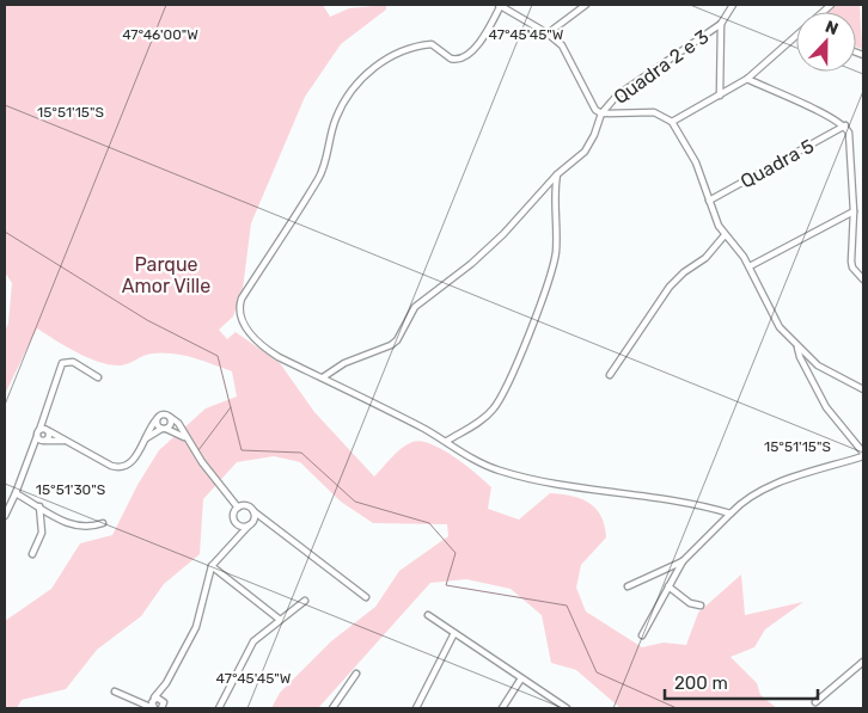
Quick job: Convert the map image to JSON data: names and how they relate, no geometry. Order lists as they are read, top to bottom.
{
  "streets": {
    "street": ["Quadra 2 e 3", "Quadra 5"]
  },
  "parks": ["Parque Amor Ville"],
  "scale_bar": "200 m",
  "north": "top",
  "coordinates": [
    "47°45'45\"W",
    "47°46'00\"W",
    "15°51'15\"S",
    "15°51'30\"S"
  ]
}
